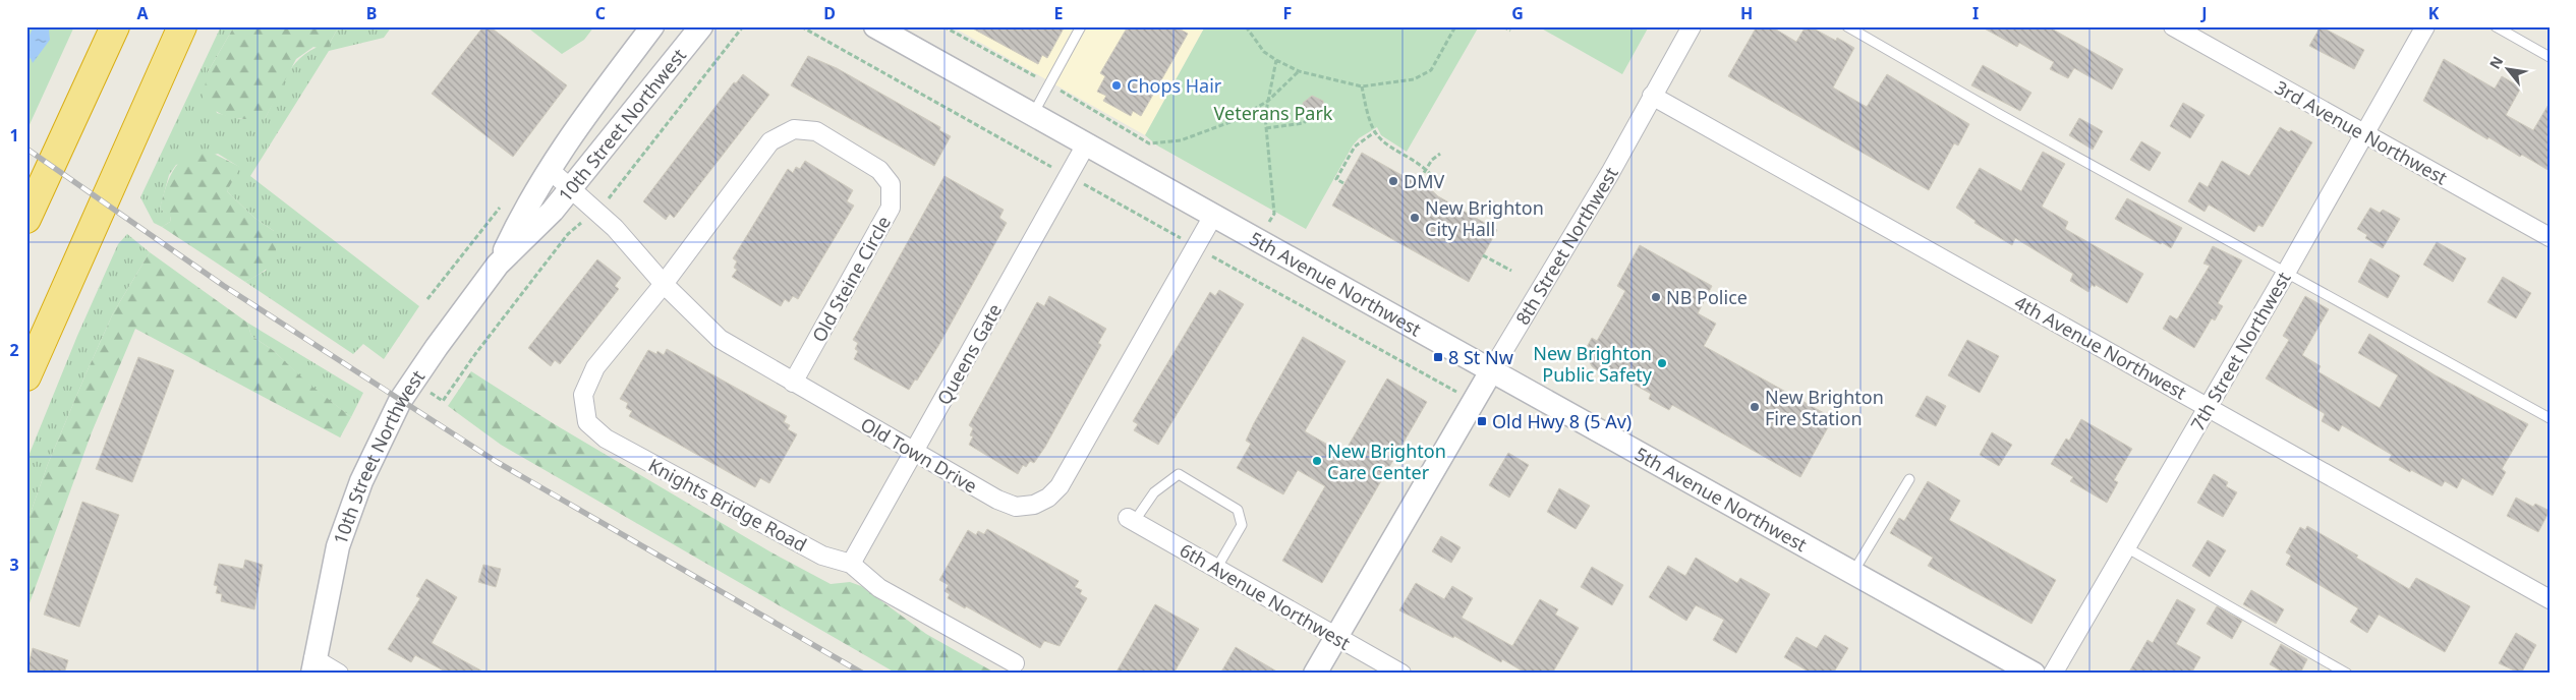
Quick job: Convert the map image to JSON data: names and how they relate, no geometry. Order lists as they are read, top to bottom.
{
  "streets": {
    "street": [
      "10th Street Northwest",
      "3rd Avenue Northwest",
      "8th Street Northwest",
      "Old Steine Circle",
      "5th Avenue Northwest",
      "4th Avenue Northwest",
      "7th Street Northwest",
      "Queens Gate",
      "Old Town Drive",
      "Knights Bridge Road",
      "6th Avenue Northwest"
    ]
  },
  "crossings": [
    ["10th Street Northwest", "Old Town Drive"],
    ["3rd Avenue Northwest", "7th Street Northwest"],
    ["8th Street Northwest", "5th Avenue Northwest"],
    ["8th Street Northwest", "4th Avenue Northwest"],
    ["8th Street Northwest", "6th Avenue Northwest"],
    ["Old Steine Circle", "Old Town Drive"],
    ["Old Steine Circle", "Knights Bridge Road"],
    ["5th Avenue Northwest", "Queens Gate"],
    ["5th Avenue Northwest", "Old Town Drive"],
    ["4th Avenue Northwest", "7th Street Northwest"],
    ["Queens Gate", "Old Town Drive"],
    ["Queens Gate", "Knights Bridge Road"],
    ["Old Town Drive", "Knights Bridge Road"]
  ],
  "parks": ["Veterans Park"],
  "places": {
    "other": [
      "Chops Hair",
      "DMV",
      "New Brighton City Hall",
      "NB Police",
      "New Brighton Public Safety",
      "New Brighton Fire Station",
      "New Brighton Care Center"
    ],
    "transit": ["8 St Nw", "Old Hwy 8 (5 Av)"]
  },
  "north": "top left",
  "grid": {
    "columns": [
      "A",
      "B",
      "C",
      "D",
      "E",
      "F",
      "G",
      "H",
      "I",
      "J",
      "K"
    ],
    "rows": ["1", "2", "3"]
  }
}
